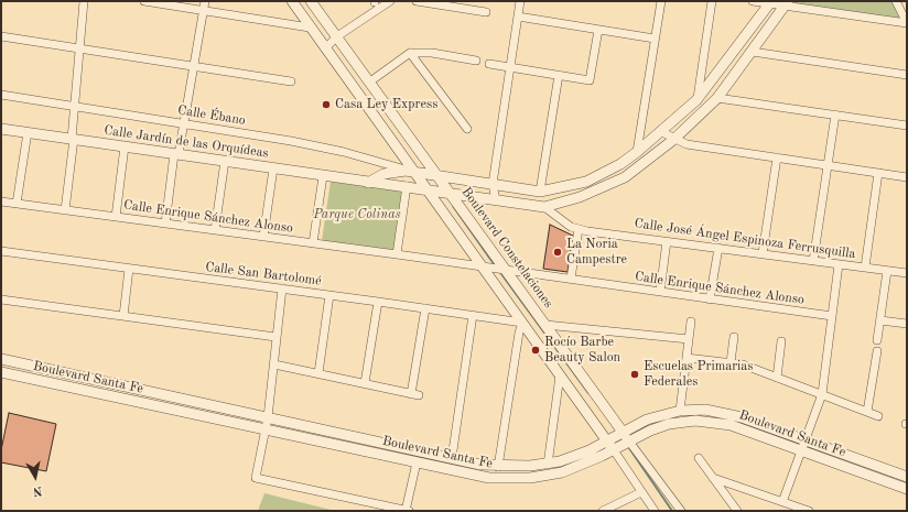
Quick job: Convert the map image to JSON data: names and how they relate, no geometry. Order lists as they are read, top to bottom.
{
  "streets": {
    "street": [
      "Calle Ébano",
      "Calle Jardín de las Orquídeas",
      "Calle Enrique Sánchez Alonso",
      "Calle José Ángel Espinoza Ferrusquilla",
      "Boulevard Constelaciones",
      "Calle San Bartolomé",
      "Boulevard Santa Fe"
    ]
  },
  "crossings": [
    ["Calle Ébano", "Boulevard Constelaciones"],
    ["Calle Jardín de las Orquídeas", "Calle José Ángel Espinoza Ferrusquilla"],
    ["Calle Jardín de las Orquídeas", "Boulevard Constelaciones"],
    ["Calle Enrique Sánchez Alonso", "Boulevard Constelaciones"],
    ["Boulevard Constelaciones", "Calle San Bartolomé"],
    ["Boulevard Constelaciones", "Boulevard Santa Fe"]
  ],
  "parks": ["Parque Colinas"],
  "places": [
    "Casa Ley Express",
    "La Noria Campestre",
    "Rocío Barbe Beauty Salon",
    "Escuelas Primarias Federales"
  ],
  "north": "bottom"
}
